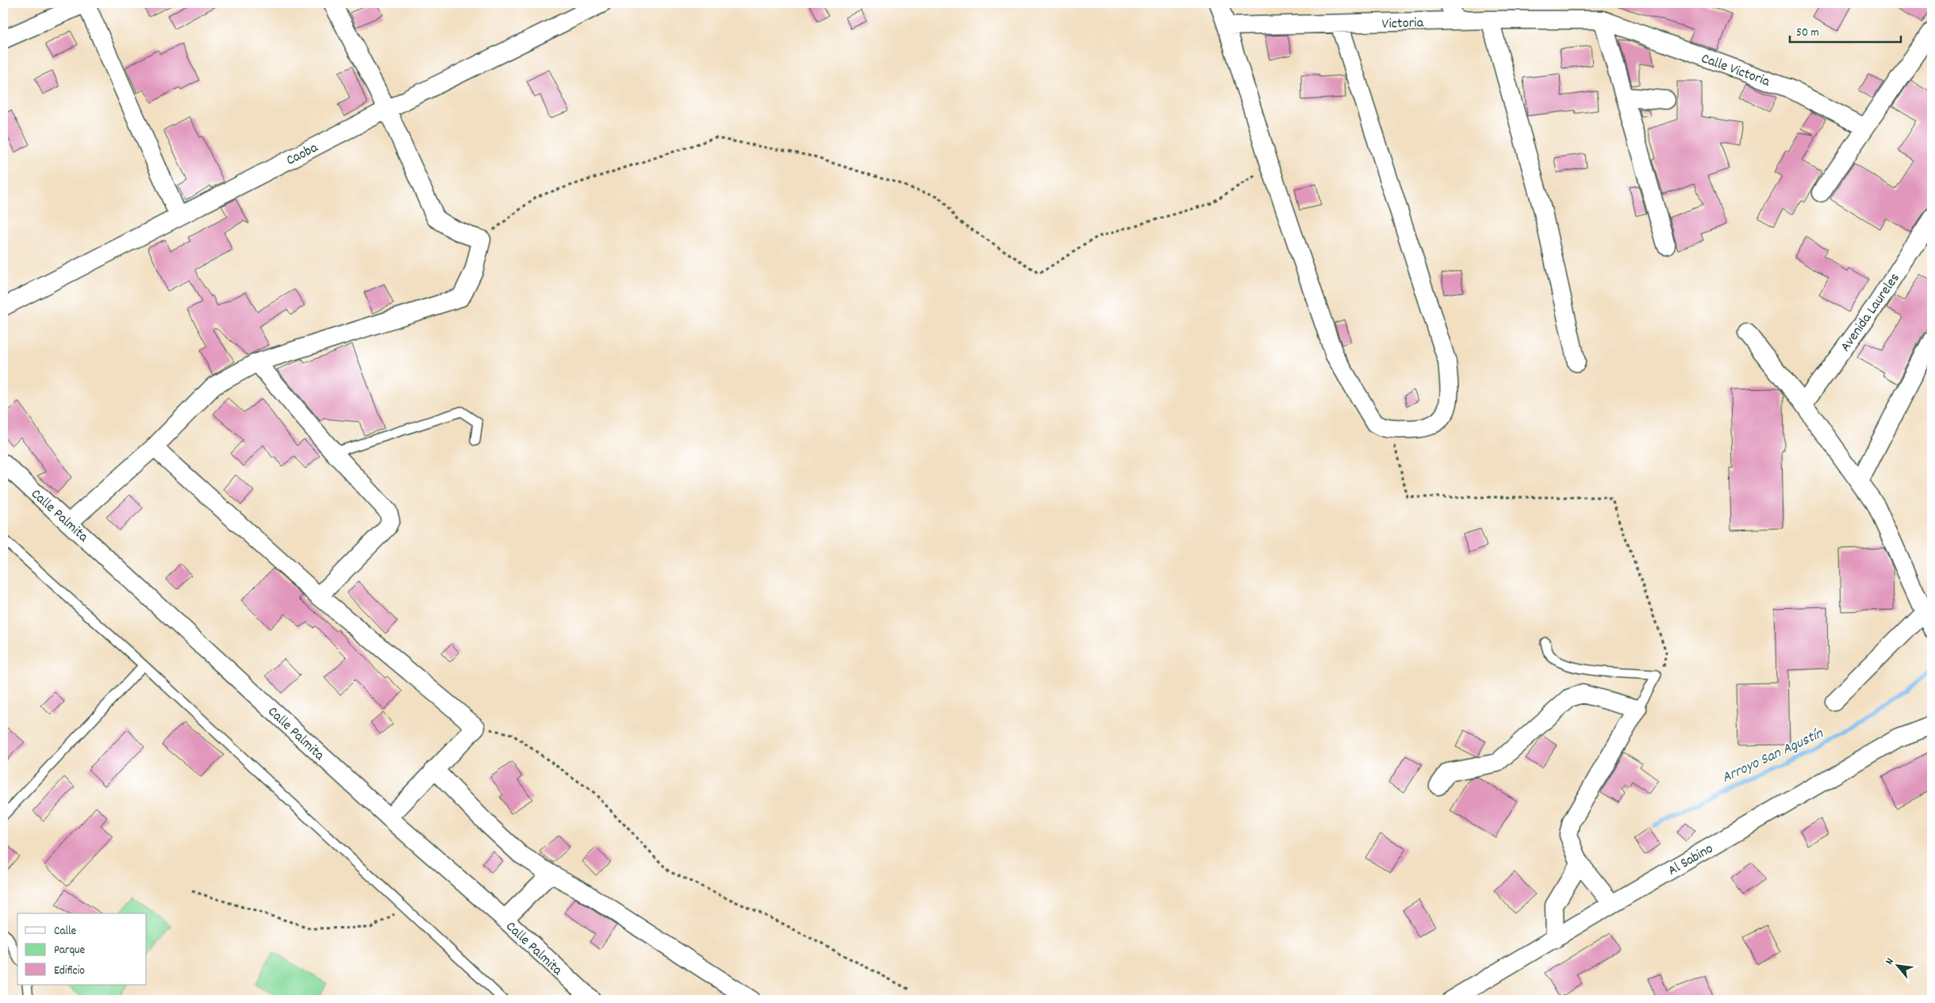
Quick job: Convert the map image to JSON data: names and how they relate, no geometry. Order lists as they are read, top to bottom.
{
  "streets": {
    "street": [
      "Victoria",
      "Calle Victoria",
      "Caoba",
      "Avenida Laureles",
      "Calle Palmita",
      "Al Sabino"
    ]
  },
  "crossings": [
    ["Victoria", "Calle Victoria"]
  ],
  "water": ["Arroyo San Agustín"],
  "legend": ["Calle", "Parque", "Edificio"],
  "scale_bar": "50 m",
  "north": "top left"
}
